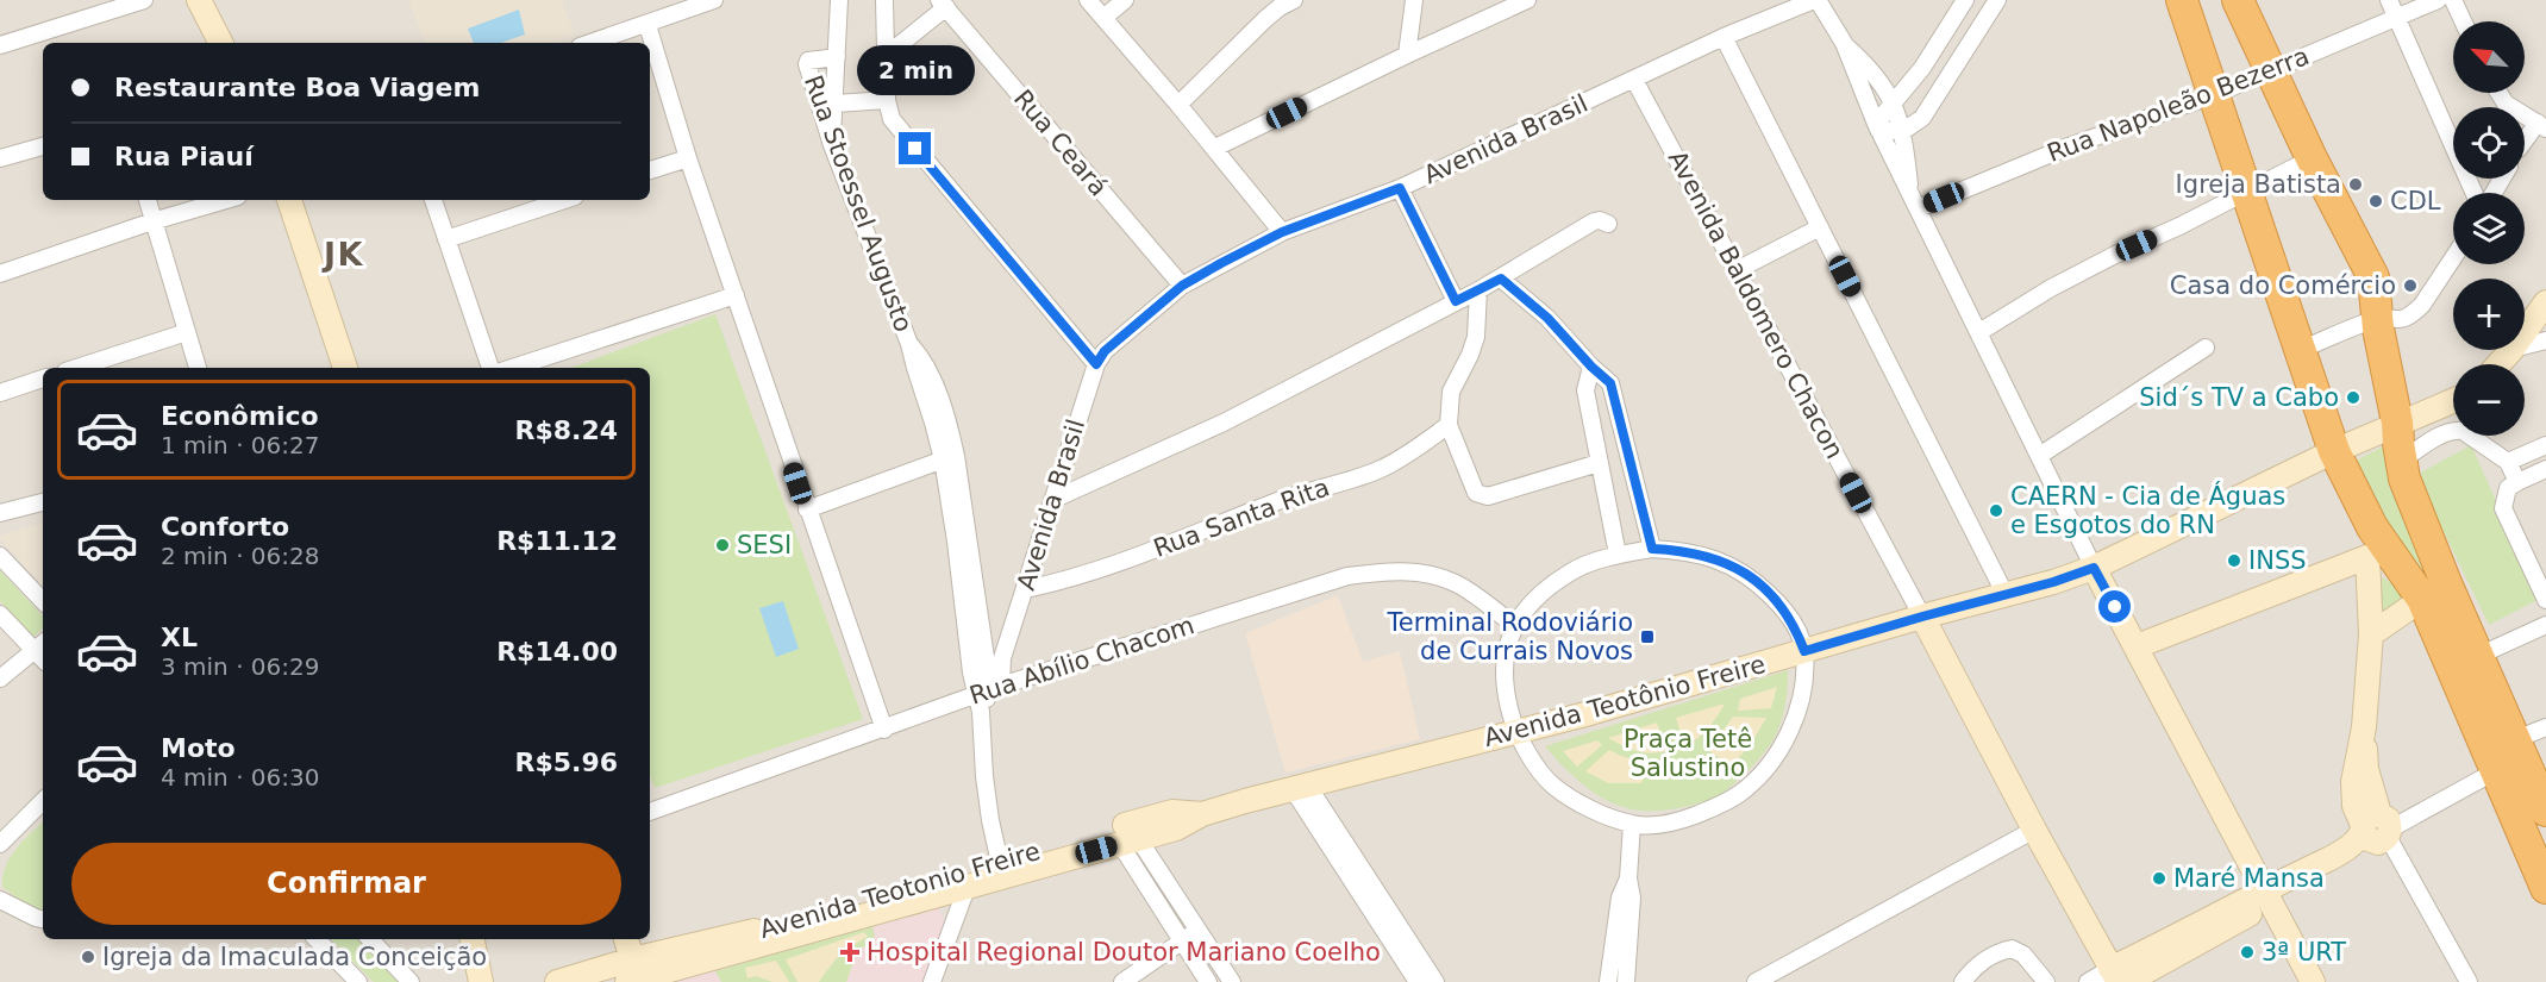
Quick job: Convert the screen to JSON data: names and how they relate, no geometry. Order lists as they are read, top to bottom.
{
  "streets": {
    "main road": ["Avenida Baldomero Chacon", "Avenida Teotônio Freire", "Avenida Teotonio Freire"],
    "street": [
      "Rua Napoleão Bezerra",
      "Avenida Brasil",
      "Rua Ceará",
      "Rua Stoessel Augusto",
      "Rua Santa Rita",
      "Rua Abílio Chacom"
    ]
  },
  "crossings": [
    ["Avenida Brasil", "Rua Ceará"],
    ["Avenida Brasil", "Rua Stoessel Augusto"],
    ["Avenida Brasil", "Avenida Baldomero Chacon"],
    ["Avenida Brasil", "Rua Santa Rita"],
    ["Avenida Brasil", "Rua Abílio Chacom"],
    ["Avenida Brasil", "Avenida Teotonio Freire"],
    ["Rua Stoessel Augusto", "Rua Abílio Chacom"],
    ["Avenida Baldomero Chacon", "Avenida Teotônio Freire"],
    ["Avenida Teotônio Freire", "Avenida Teotonio Freire"]
  ],
  "districts": ["JK"],
  "parks": ["Praça Tetê Salustino"],
  "places": {
    "other": [
      "Igreja Batista",
      "CDL",
      "Casa do Comércio",
      "Sid´s TV a Cabo",
      "CAERN - Cia de Águas e Esgotos do RN",
      "SESI",
      "INSS",
      "Maré Mansa",
      "3ª URT",
      "Igreja da Imaculada Conceição"
    ],
    "transit": ["Terminal Rodoviário de Currais Novos"],
    "health": ["Hospital Regional Doutor Mariano Coelho"]
  },
  "north": "top left",
  "page": {
    "map_buttons": ["+", "−"],
    "banner": ["Restaurante Boa Viagem", "Rua Piauí"],
    "bubble": "2 min",
    "list": [
      {
        "name": "Econômico",
        "note": "1 min · 06:27",
        "value": "R$8.24"
      },
      {
        "name": "Conforto",
        "note": "2 min · 06:28",
        "value": "R$11.12"
      },
      {
        "name": "XL",
        "note": "3 min · 06:29",
        "value": "R$14.00"
      },
      {
        "name": "Moto",
        "note": "4 min · 06:30",
        "value": "R$5.96"
      }
    ],
    "buttons": "Confirmar"
  }
}
